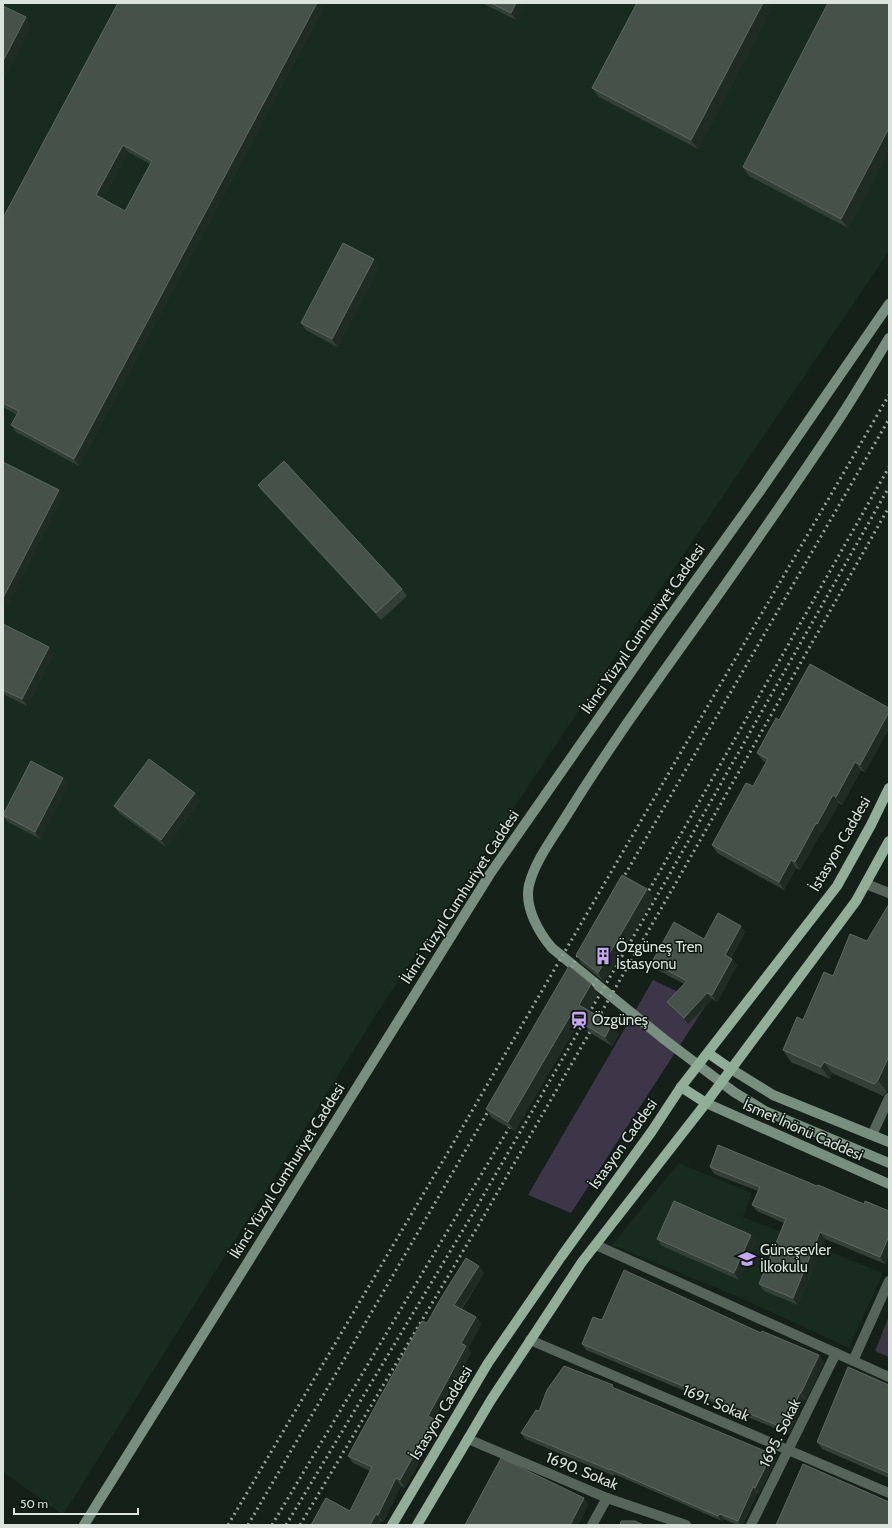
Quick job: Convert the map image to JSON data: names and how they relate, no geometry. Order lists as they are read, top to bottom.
{
  "streets": {
    "main road": ["İkinci Yüzyıl Cumhuriyet Caddesi", "İstasyon Caddesi", "İsmet İnönü Caddesi"],
    "street": ["1691. Sokak", "1695. Sokak", "1690. Sokak"]
  },
  "crossings": [
    ["1691. Sokak", "1695. Sokak"]
  ],
  "places": {
    "building": ["Özgüneş Tren İstasyonu"],
    "station": ["Özgüneş"],
    "school or university": ["Güneşevler İlkokulu"]
  },
  "scale_bar": "50 m"
}
